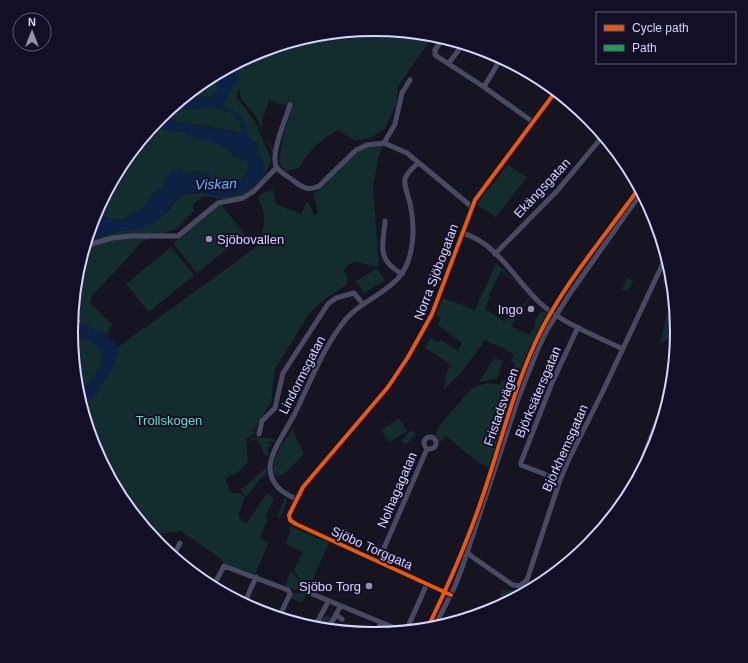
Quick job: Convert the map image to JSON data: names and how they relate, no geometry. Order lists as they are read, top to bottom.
{
  "streets": {
    "street": [
      "Ekängsgatan",
      "Norra Sjöbogatan",
      "Lindormsgatan",
      "Björksätersgatan",
      "Fristadsvägen",
      "Björkhemsgatan",
      "Nolhagagatan",
      "Sjöbo Torggata"
    ]
  },
  "crossings": [
    ["Norra Sjöbogatan", "Lindormsgatan"],
    ["Norra Sjöbogatan", "Sjöbo Torggata"],
    ["Björksätersgatan", "Björkhemsgatan"],
    ["Fristadsvägen", "Björkhemsgatan"],
    ["Fristadsvägen", "Sjöbo Torggata"],
    ["Nolhagagatan", "Sjöbo Torggata"]
  ],
  "water": ["Viskan"],
  "parks": ["Trollskogen"],
  "places": ["Sjöbovallen", "Ingo", "Sjöbo Torg"],
  "legend": ["Cycle path", "Path"],
  "north": "top"
}
